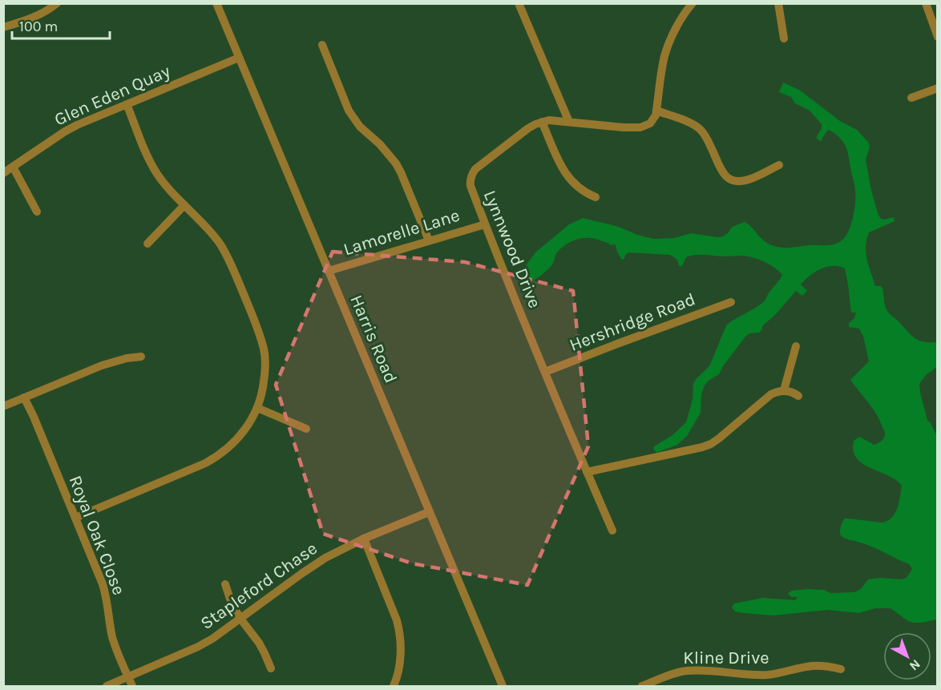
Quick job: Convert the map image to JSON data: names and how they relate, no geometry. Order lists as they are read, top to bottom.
{
  "streets": {
    "street": [
      "Glen Eden Quay",
      "Lamorelle Lane",
      "Lynnwood Drive",
      "Hershridge Road",
      "Harris Road",
      "Royal Oak Close",
      "Stapleford Chase",
      "Kline Drive"
    ]
  },
  "crossings": [
    ["Glen Eden Quay", "Harris Road"],
    ["Lamorelle Lane", "Lynnwood Drive"],
    ["Lamorelle Lane", "Harris Road"],
    ["Lynnwood Drive", "Hershridge Road"],
    ["Harris Road", "Stapleford Chase"],
    ["Royal Oak Close", "Stapleford Chase"]
  ],
  "scale_bar": "100 m",
  "north": "bottom right"
}
